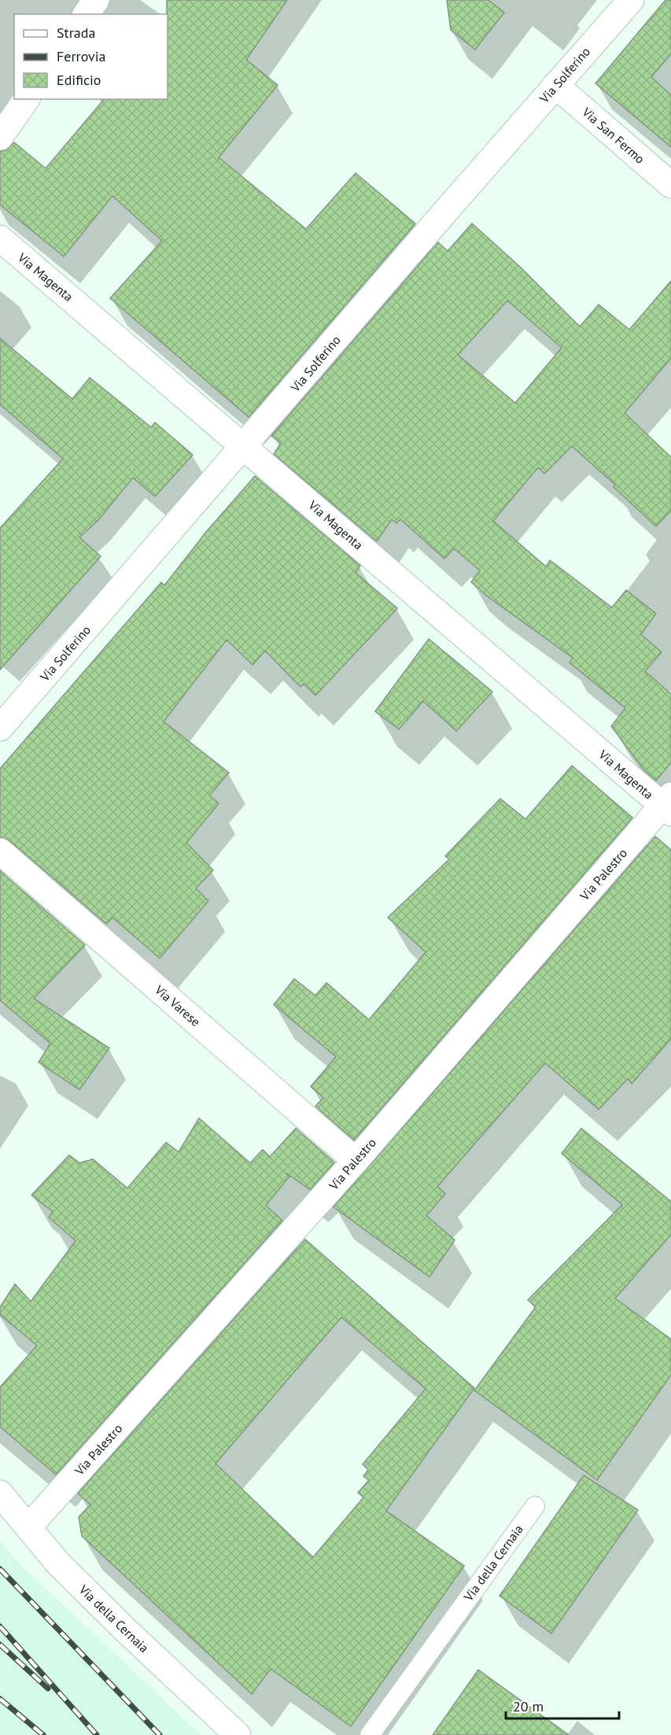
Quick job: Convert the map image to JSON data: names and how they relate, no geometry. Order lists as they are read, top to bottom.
{
  "streets": {
    "street": [
      "Via Solferino",
      "Via San Fermo",
      "Via Magenta",
      "Via Palestro",
      "Via Varese",
      "Via della Cernaia"
    ]
  },
  "crossings": [
    ["Via Solferino", "Via San Fermo"],
    ["Via Solferino", "Via Magenta"],
    ["Via Magenta", "Via Palestro"],
    ["Via Palestro", "Via Varese"],
    ["Via Palestro", "Via della Cernaia"]
  ],
  "legend": ["Strada", "Ferrovia", "Edificio"],
  "scale_bar": "20 m"
}
